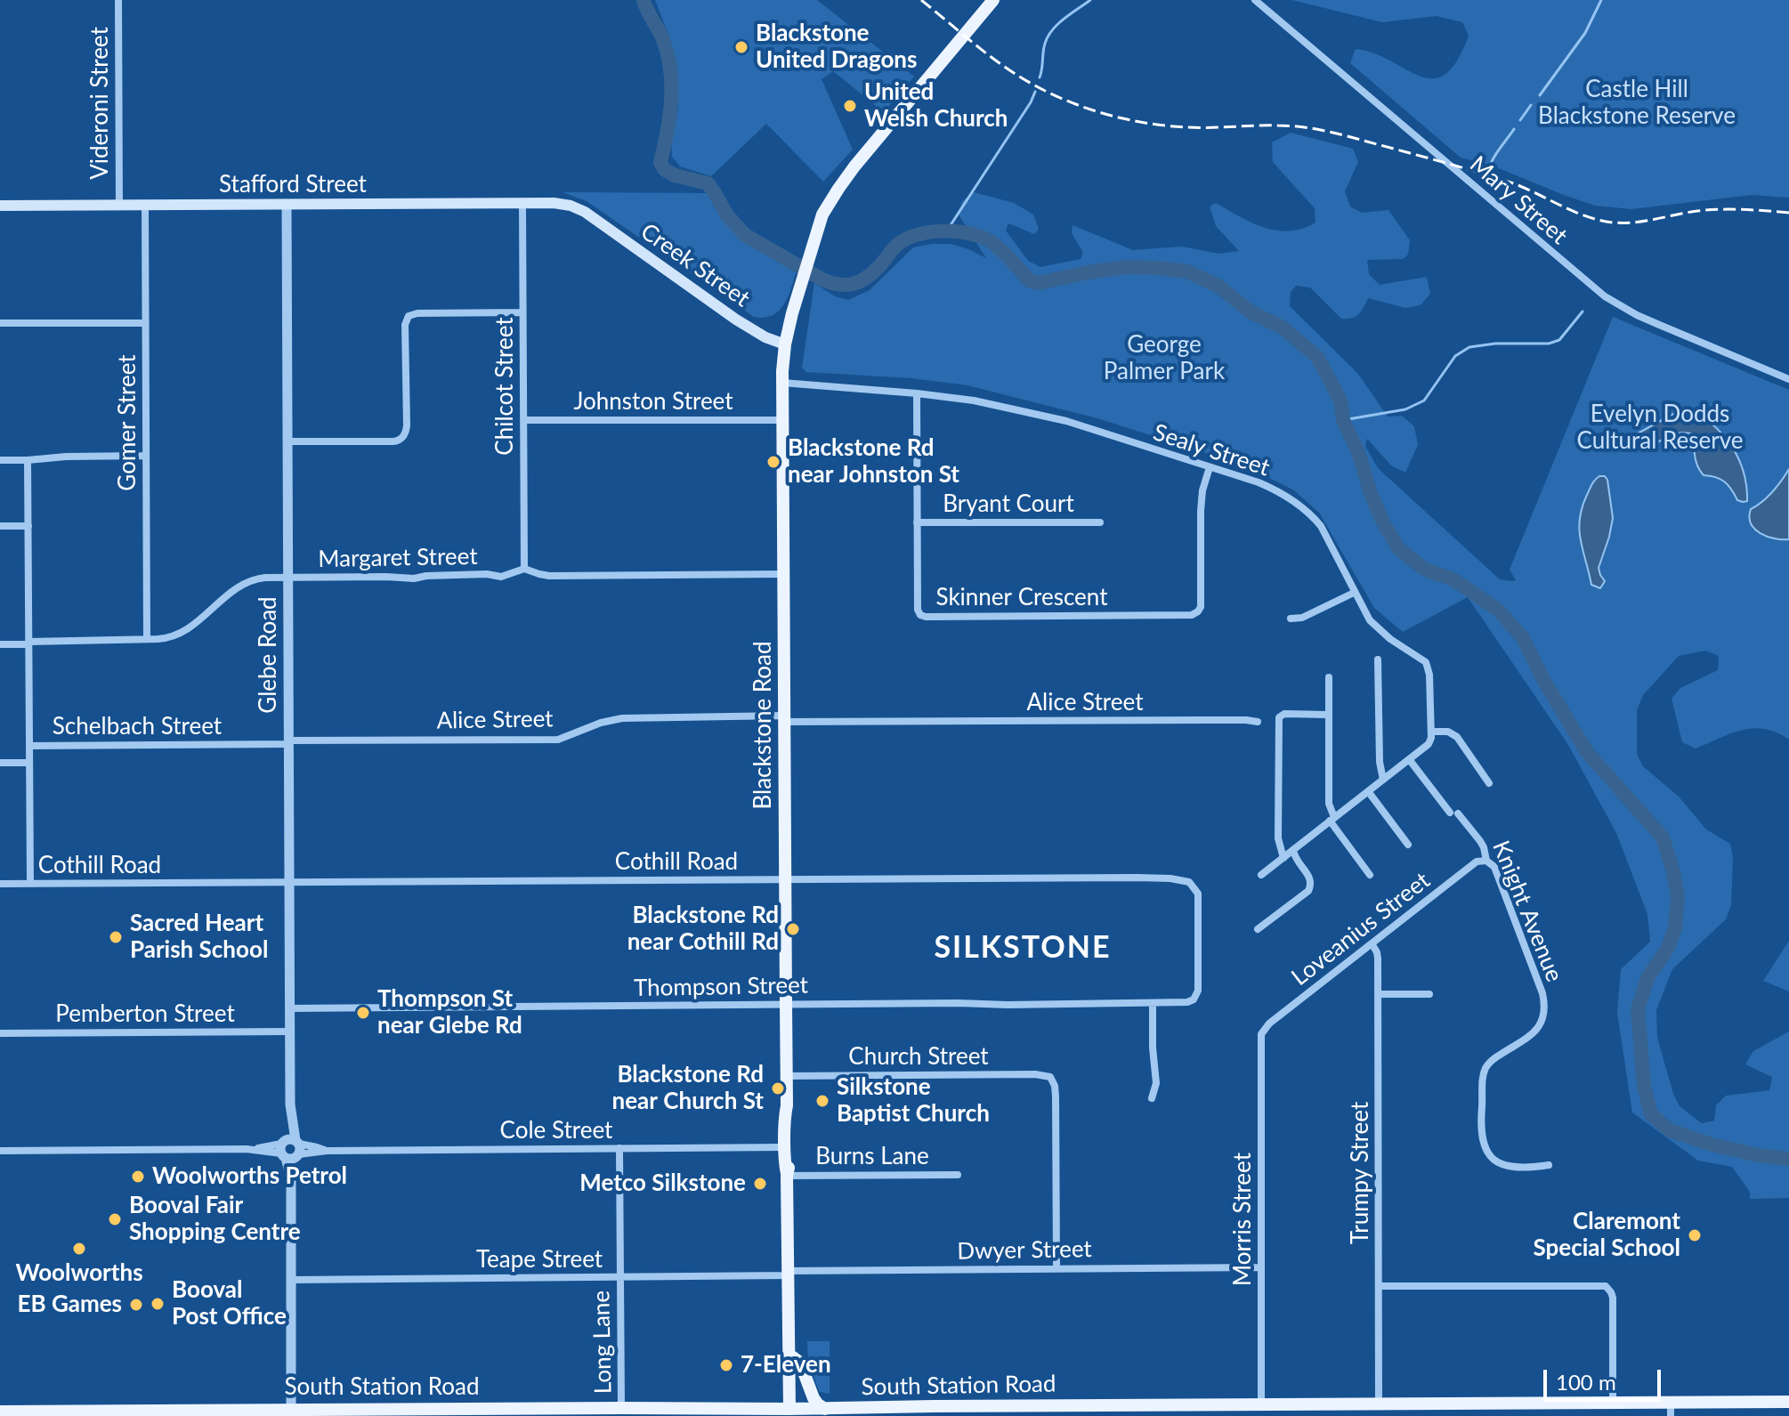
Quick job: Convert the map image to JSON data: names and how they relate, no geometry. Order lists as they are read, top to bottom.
{
  "streets": {
    "main road": [
      "Stafford Street",
      "Creek Street",
      "Blackstone Road",
      "South Station Road"
    ],
    "street": [
      "Videroni Street",
      "Mary Street",
      "Chilcot Street",
      "Johnston Street",
      "Gomer Street",
      "Sealy Street",
      "Bryant Court",
      "Margaret Street",
      "Skinner Crescent",
      "Glebe Road",
      "Alice Street",
      "Schelbach Street",
      "Cothill Road",
      "Knight Avenue",
      "Loveanius Street",
      "Thompson Street",
      "Pemberton Street",
      "Church Street",
      "Cole Street",
      "Burns Lane",
      "Trumpy Street",
      "Morris Street",
      "Dwyer Street",
      "Teape Street",
      "Long Lane"
    ]
  },
  "crossings": [
    ["Videroni Street", "Stafford Street"],
    ["Stafford Street", "Creek Street"],
    ["Stafford Street", "Chilcot Street"],
    ["Stafford Street", "Gomer Street"],
    ["Stafford Street", "Glebe Road"],
    ["Creek Street", "Blackstone Road"],
    ["Chilcot Street", "Johnston Street"],
    ["Chilcot Street", "Margaret Street"],
    ["Johnston Street", "Blackstone Road"],
    ["Gomer Street", "Margaret Street"],
    ["Sealy Street", "Skinner Crescent"],
    ["Sealy Street", "Blackstone Road"],
    ["Bryant Court", "Skinner Crescent"],
    ["Margaret Street", "Glebe Road"],
    ["Margaret Street", "Blackstone Road"],
    ["Glebe Road", "Alice Street"],
    ["Glebe Road", "Schelbach Street"],
    ["Glebe Road", "Cothill Road"],
    ["Glebe Road", "Thompson Street"],
    ["Glebe Road", "Pemberton Street"],
    ["Glebe Road", "Cole Street"],
    ["Glebe Road", "Teape Street"],
    ["Glebe Road", "South Station Road"],
    ["Alice Street", "Blackstone Road"],
    ["Alice Street", "Schelbach Street"],
    ["Blackstone Road", "Cothill Road"],
    ["Blackstone Road", "Thompson Street"],
    ["Blackstone Road", "Church Street"],
    ["Blackstone Road", "Cole Street"],
    ["Blackstone Road", "Burns Lane"],
    ["Blackstone Road", "Dwyer Street"],
    ["Blackstone Road", "Teape Street"],
    ["Blackstone Road", "South Station Road"],
    ["Cothill Road", "Thompson Street"],
    ["Knight Avenue", "Loveanius Street"],
    ["Loveanius Street", "Trumpy Street"],
    ["Loveanius Street", "Morris Street"],
    ["Church Street", "Dwyer Street"],
    ["Cole Street", "Long Lane"],
    ["Trumpy Street", "South Station Road"],
    ["Morris Street", "Dwyer Street"],
    ["Morris Street", "South Station Road"],
    ["Dwyer Street", "Teape Street"],
    ["Teape Street", "Long Lane"],
    ["Long Lane", "South Station Road"]
  ],
  "districts": ["SILKSTONE"],
  "parks": ["Castle Hill Blackstone Reserve", "George Palmer Park", "Evelyn Dodds Cultural Reserve"],
  "places": [
    "Blackstone United Dragons",
    "United Welsh Church",
    "Blackstone Rd near Johnston St",
    "Blackstone Rd near Cothill Rd",
    "Sacred Heart Parish School",
    "Thompson St near Glebe Rd",
    "Blackstone Rd near Church St",
    "Silkstone Baptist Church",
    "Woolworths Petrol",
    "Metco Silkstone",
    "Booval Fair Shopping Centre",
    "Claremont Special School",
    "Woolworths",
    "Booval Post Office",
    "EB Games",
    "7-Eleven"
  ],
  "scale_bar": "100 m"
}
